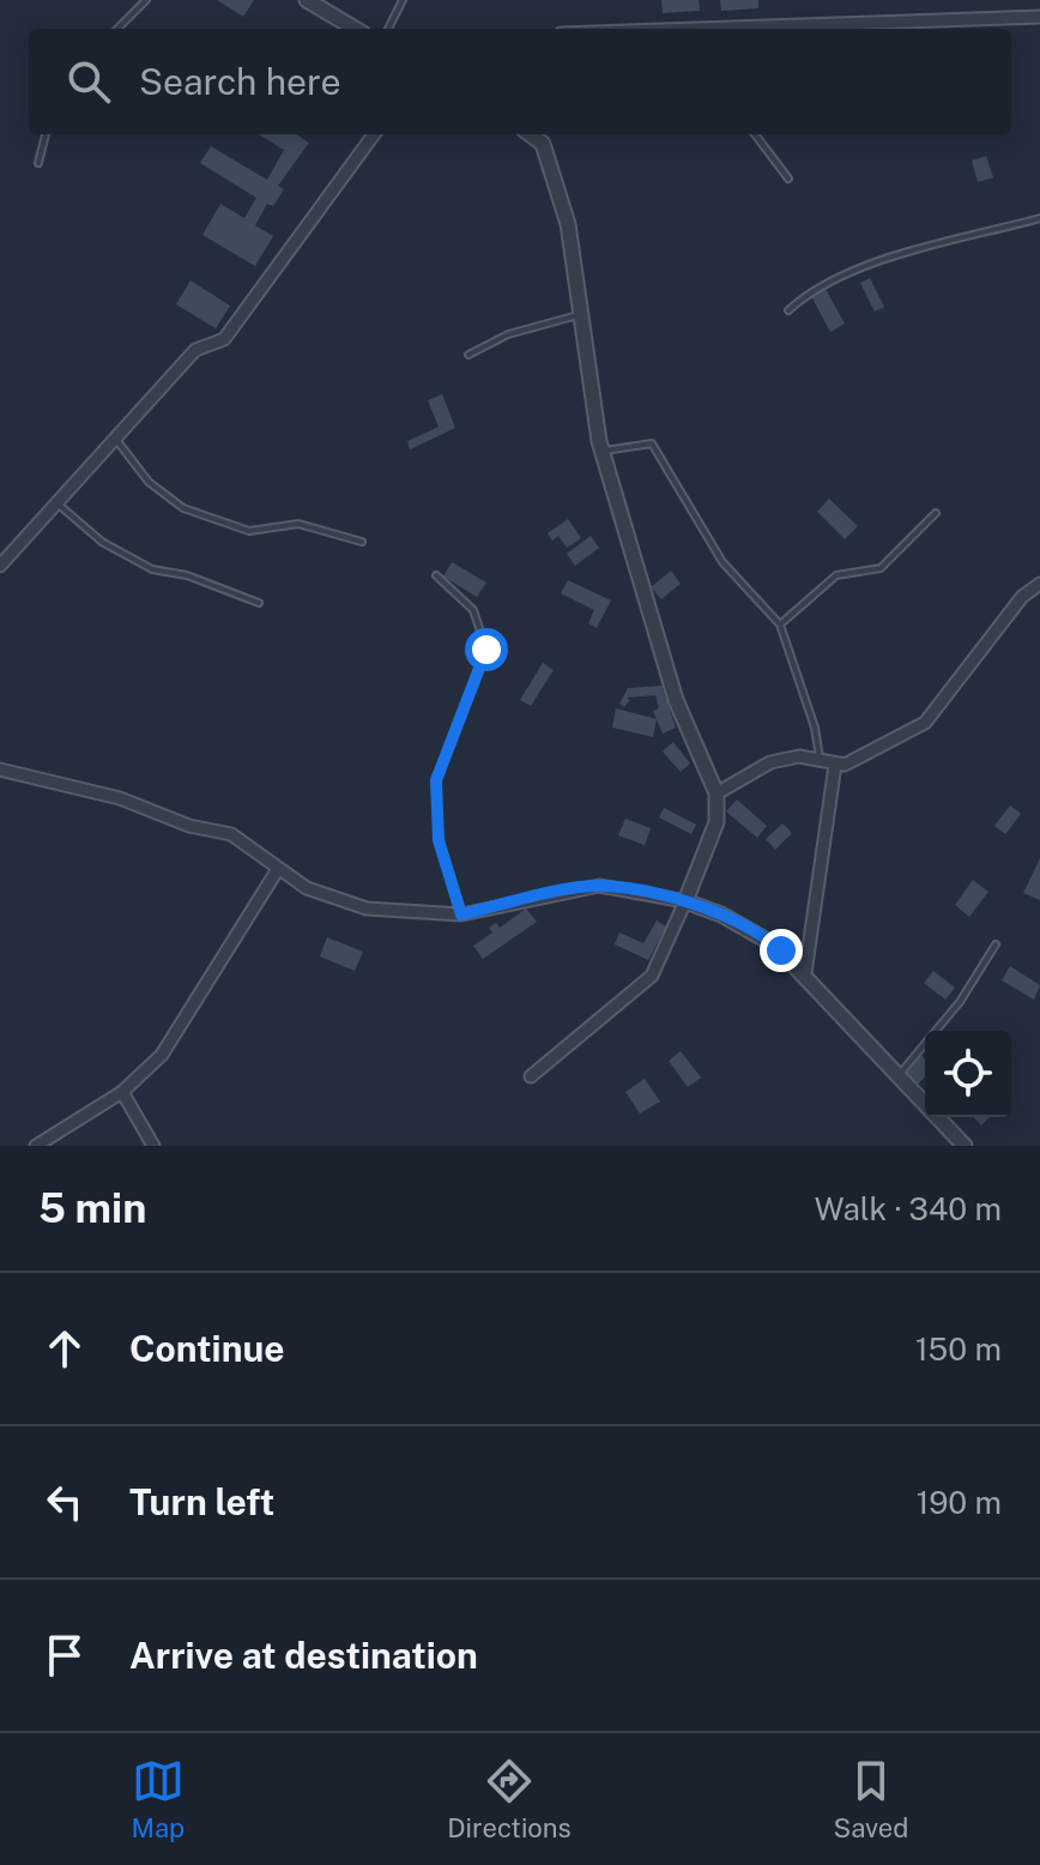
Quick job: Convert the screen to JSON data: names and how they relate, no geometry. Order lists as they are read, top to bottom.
{
  "page": {
    "search": "Search here",
    "heading": ["5 min", "Walk · 340 m"],
    "list": [
      ["Continue", "150 m"],
      ["Turn left", "190 m"],
      "Arrive at destination"
    ],
    "nav": ["Map", "Directions", "Saved"]
  }
}
